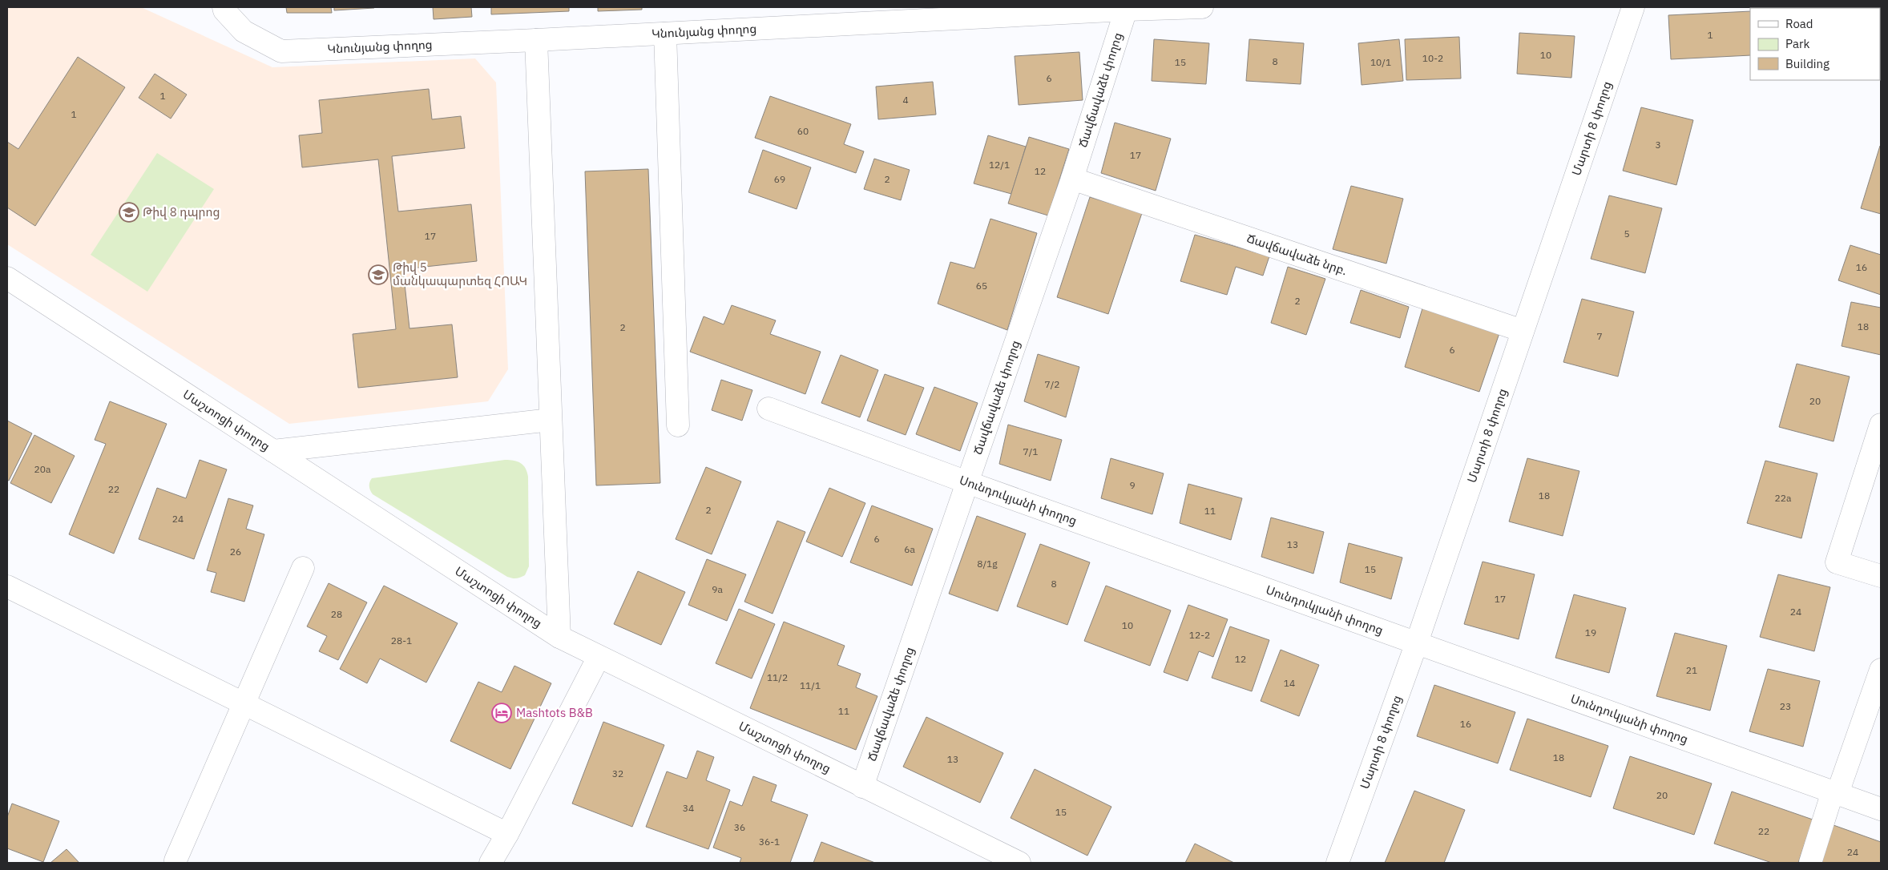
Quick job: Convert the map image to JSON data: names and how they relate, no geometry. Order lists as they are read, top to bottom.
{
  "streets": {
    "street": [
      "Կնունյանց փողոց",
      "Ճավճավաձե փողոց",
      "Մարտի 8 փողոց",
      "Ճավճավաձե նրբ.",
      "Մաշտոցի փողոց",
      "Սունդուկյանի փողոց"
    ]
  },
  "crossings": [
    ["Կնունյանց փողոց", "Ճավճավաձե փողոց"],
    ["Ճավճավաձե փողոց", "Ճավճավաձե նրբ."],
    ["Ճավճավաձե փողոց", "Մաշտոցի փողոց"],
    ["Ճավճավաձե փողոց", "Սունդուկյանի փողոց"],
    ["Մարտի 8 փողոց", "Ճավճավաձե նրբ."],
    ["Մարտի 8 փողոց", "Սունդուկյանի փողոց"]
  ],
  "places": {
    "school or university": ["Թիվ 8 դպրոց", "Թիվ 5 մանկապարտեզ ՀՈԱԿ"],
    "hotel": ["Mashtots B&B"]
  },
  "house_numbers": [
    "1",
    "10",
    "10-2",
    "8",
    "15",
    "10/1",
    "6",
    "1",
    "4",
    "1",
    "60",
    "3",
    "17",
    "12/1",
    "12",
    "69",
    "2",
    "5",
    "17",
    "16",
    "65",
    "2",
    "18",
    "2",
    "7",
    "6",
    "7/2",
    "20",
    "7/1",
    "20a",
    "9",
    "22",
    "18",
    "22a",
    "2",
    "11",
    "24",
    "6",
    "13",
    "6a",
    "26",
    "8/1g",
    "15",
    "8",
    "9a",
    "17",
    "24",
    "28",
    "10",
    "19",
    "12-2",
    "28-1",
    "12",
    "21",
    "11/2",
    "14",
    "11/1",
    "23",
    "11",
    "16",
    "18",
    "13",
    "32",
    "20",
    "34",
    "15",
    "36",
    "22",
    "36-1",
    "24"
  ],
  "legend": ["Road", "Park", "Building"]
}
